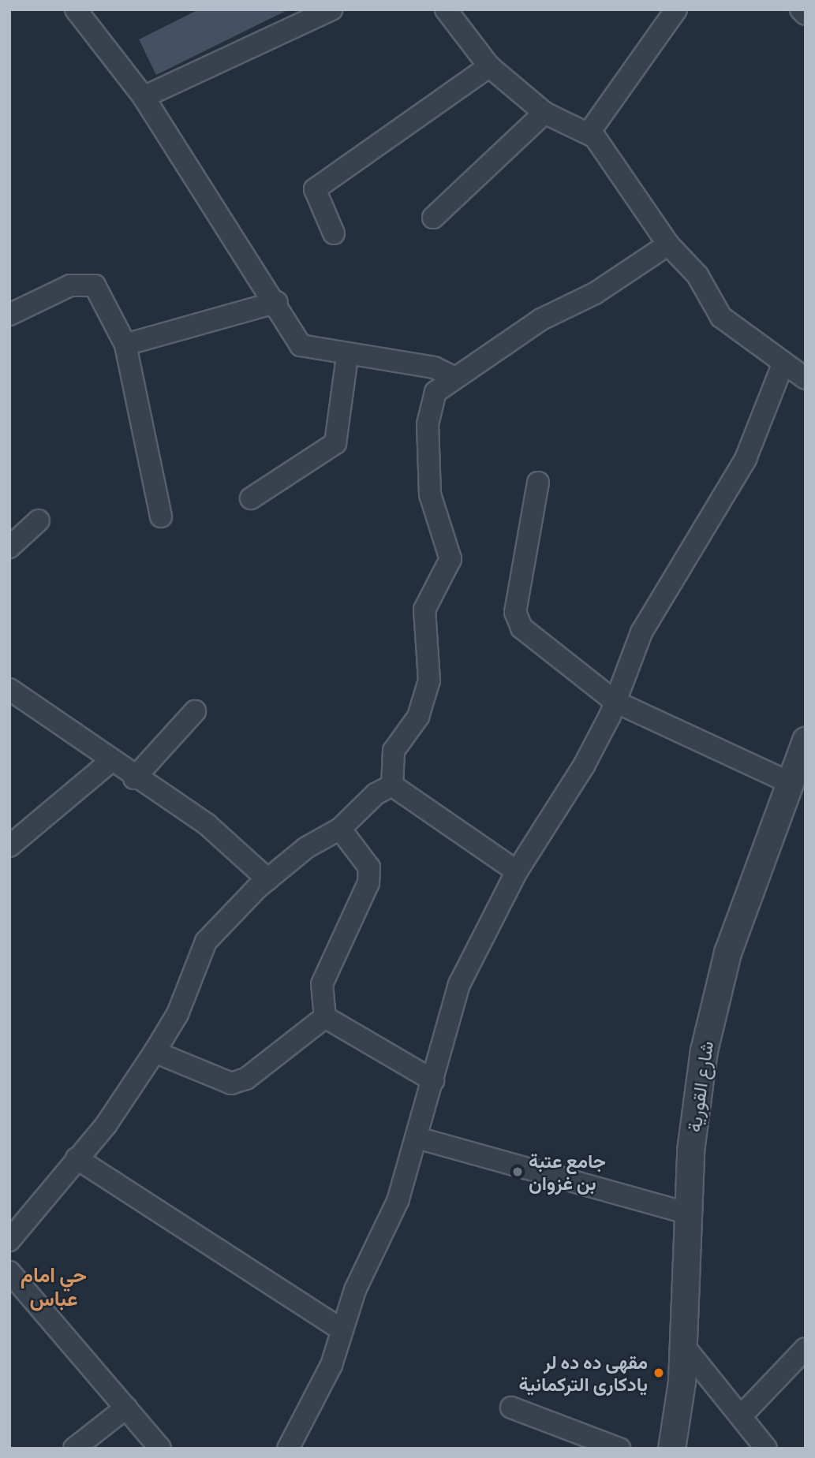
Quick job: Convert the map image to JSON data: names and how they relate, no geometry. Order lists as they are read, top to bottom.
{
  "streets": {
    "street": ["شارع القورية"]
  },
  "districts": ["حي امام عباس"],
  "places": ["جامع عتبة بن غزوان", "مقهى ده ده لر يادكارى التركمانية"]
}
